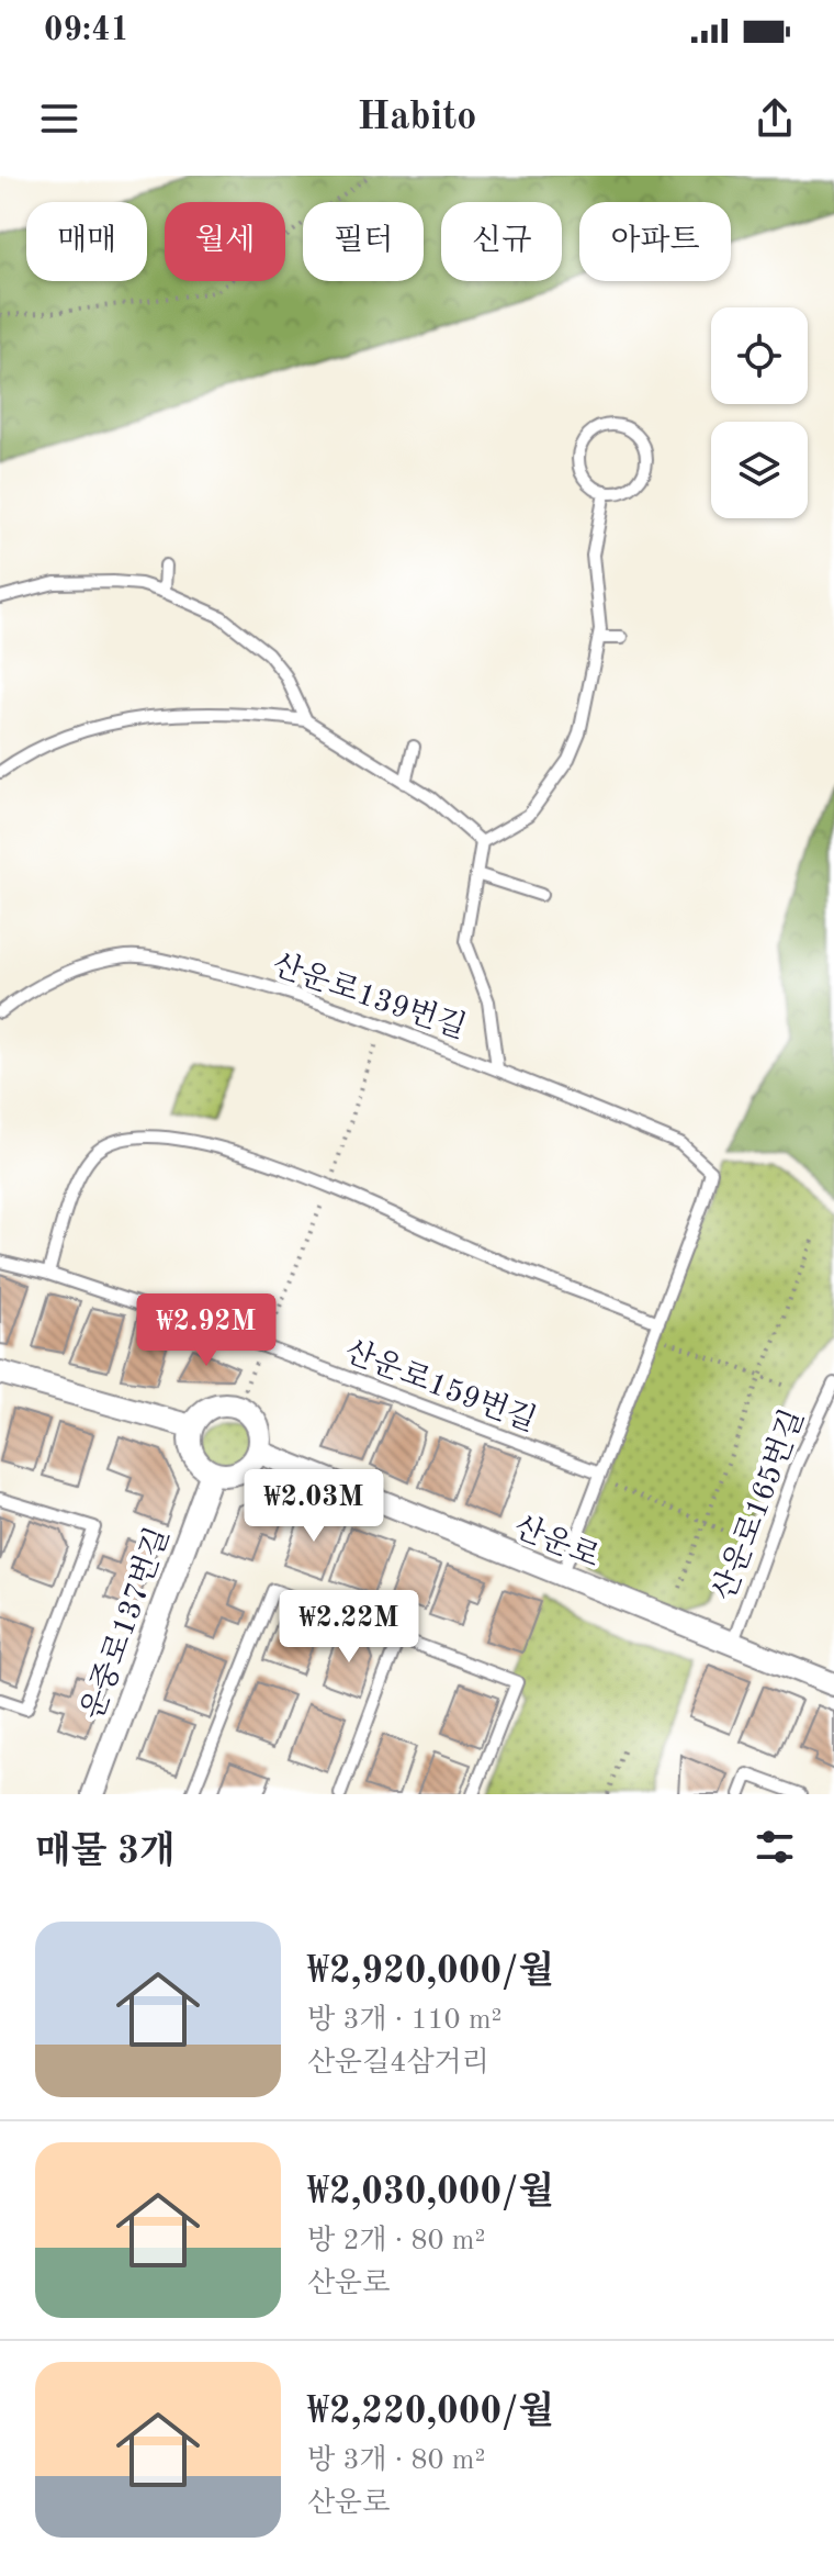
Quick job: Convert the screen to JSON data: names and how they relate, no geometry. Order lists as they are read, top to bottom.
{
  "streets": {
    "street": ["산운로", "운중로137번길"],
    "lane": ["산운로139번길", "산운로159번길", "산운로165번길"]
  },
  "crossings": [
    ["산운로165번길", "산운로"],
    ["산운로", "운중로137번길"]
  ],
  "page": {
    "status": "09:41",
    "header": "Habito",
    "chip": [
      "매매",
      "월세",
      "필터",
      "신규",
      "아파트"
    ],
    "price": ["₩2.92M", "₩2.03M", "₩2.22M"],
    "heading": "매물 3개",
    "list": [
      {
        "name": "₩2,920,000/월",
        "note": "방 3개 · 110 m² · 산운길4삼거리"
      },
      {
        "name": "₩2,030,000/월",
        "note": "방 2개 · 80 m² · 산운로"
      },
      {
        "name": "₩2,220,000/월",
        "note": "방 3개 · 80 m² · 산운로"
      }
    ]
  }
}
